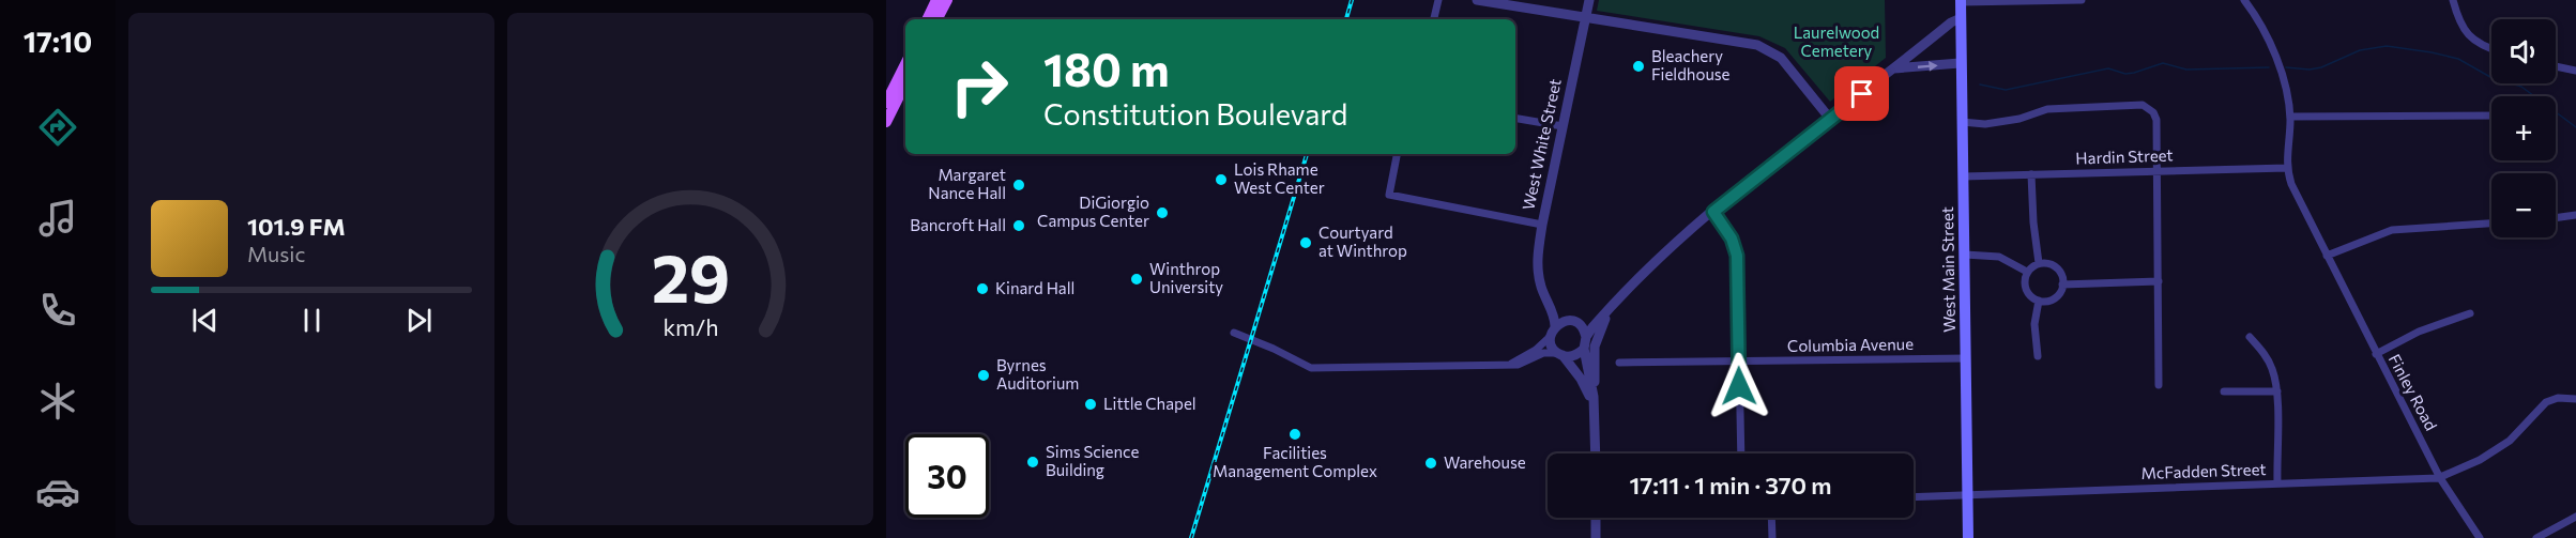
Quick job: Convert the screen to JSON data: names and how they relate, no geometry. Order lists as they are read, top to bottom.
{
  "streets": {
    "main road": ["West Main Street"],
    "street": [
      "West White Street",
      "Hardin Street",
      "Columbia Avenue",
      "Finley Road",
      "McFadden Street"
    ]
  },
  "crossings": [
    ["Hardin Street", "West Main Street"],
    ["Hardin Street", "Finley Road"],
    ["West Main Street", "Columbia Avenue"],
    ["West Main Street", "McFadden Street"],
    ["Finley Road", "McFadden Street"]
  ],
  "parks": ["Laurelwood Cemetery"],
  "places": [
    "Bleachery Fieldhouse",
    "Lois Rhame West Center",
    "Margaret Nance Hall",
    "DiGiorgio Campus Center",
    "Bancroft Hall",
    "Courtyard at Winthrop",
    "Winthrop University",
    "Kinard Hall",
    "Byrnes Auditorium",
    "Little Chapel",
    "Facilities Management Complex",
    "Sims Science Building",
    "Warehouse"
  ],
  "page": {
    "tabs": "17:10",
    "map_buttons": ["+", "−"],
    "turn": ["180 m", "Constitution Boulevard"],
    "song": ["101.9 FM", "Music"],
    "limit": "30",
    "trip": "17:11 · 1 min · 370 m",
    "gauge": ["29", "km/h"]
  }
}
